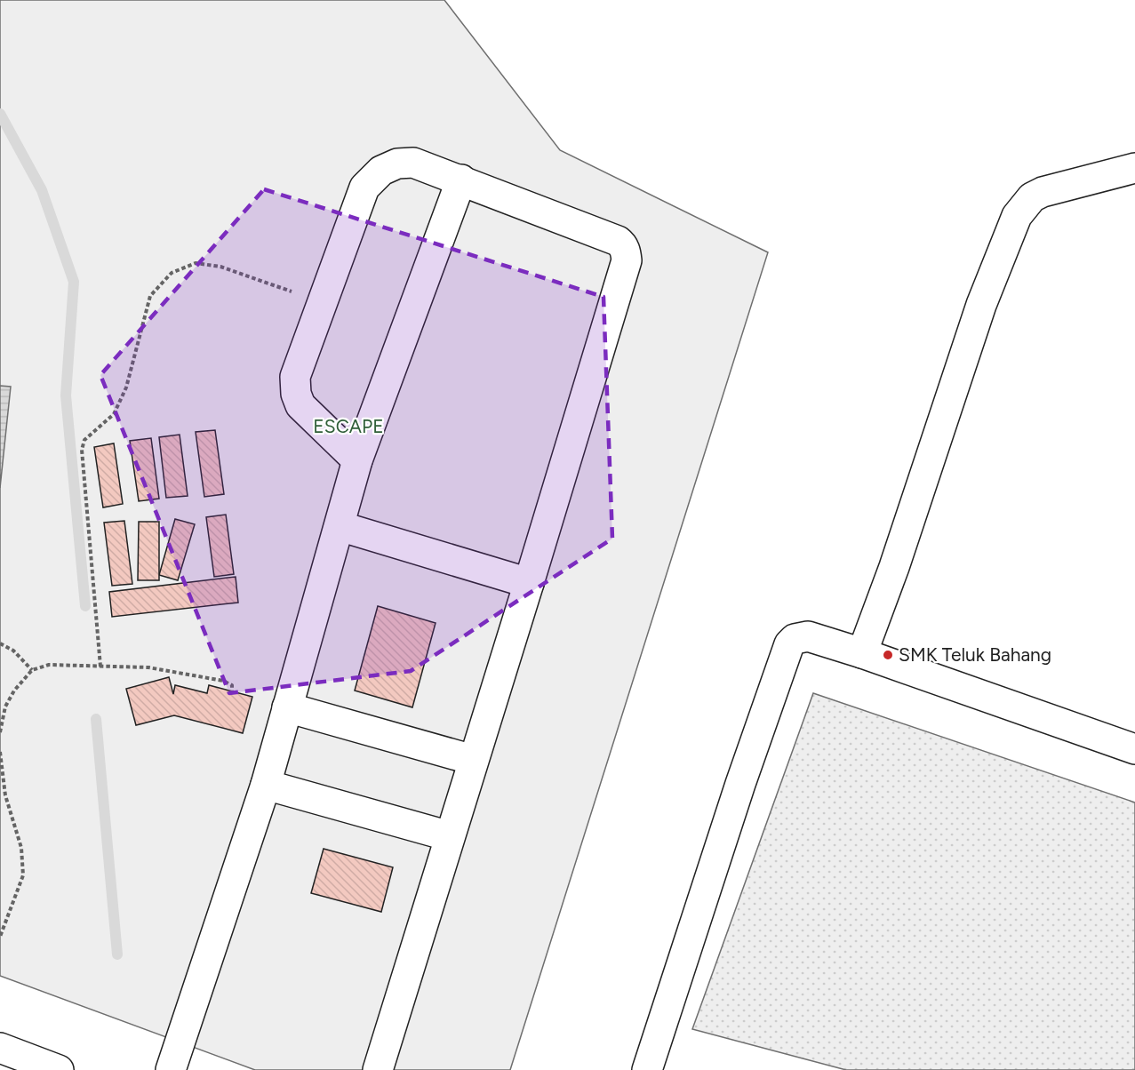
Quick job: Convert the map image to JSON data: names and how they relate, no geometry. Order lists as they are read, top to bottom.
{
  "parks": ["ESCAPE"],
  "places": ["SMK Teluk Bahang"]
}
